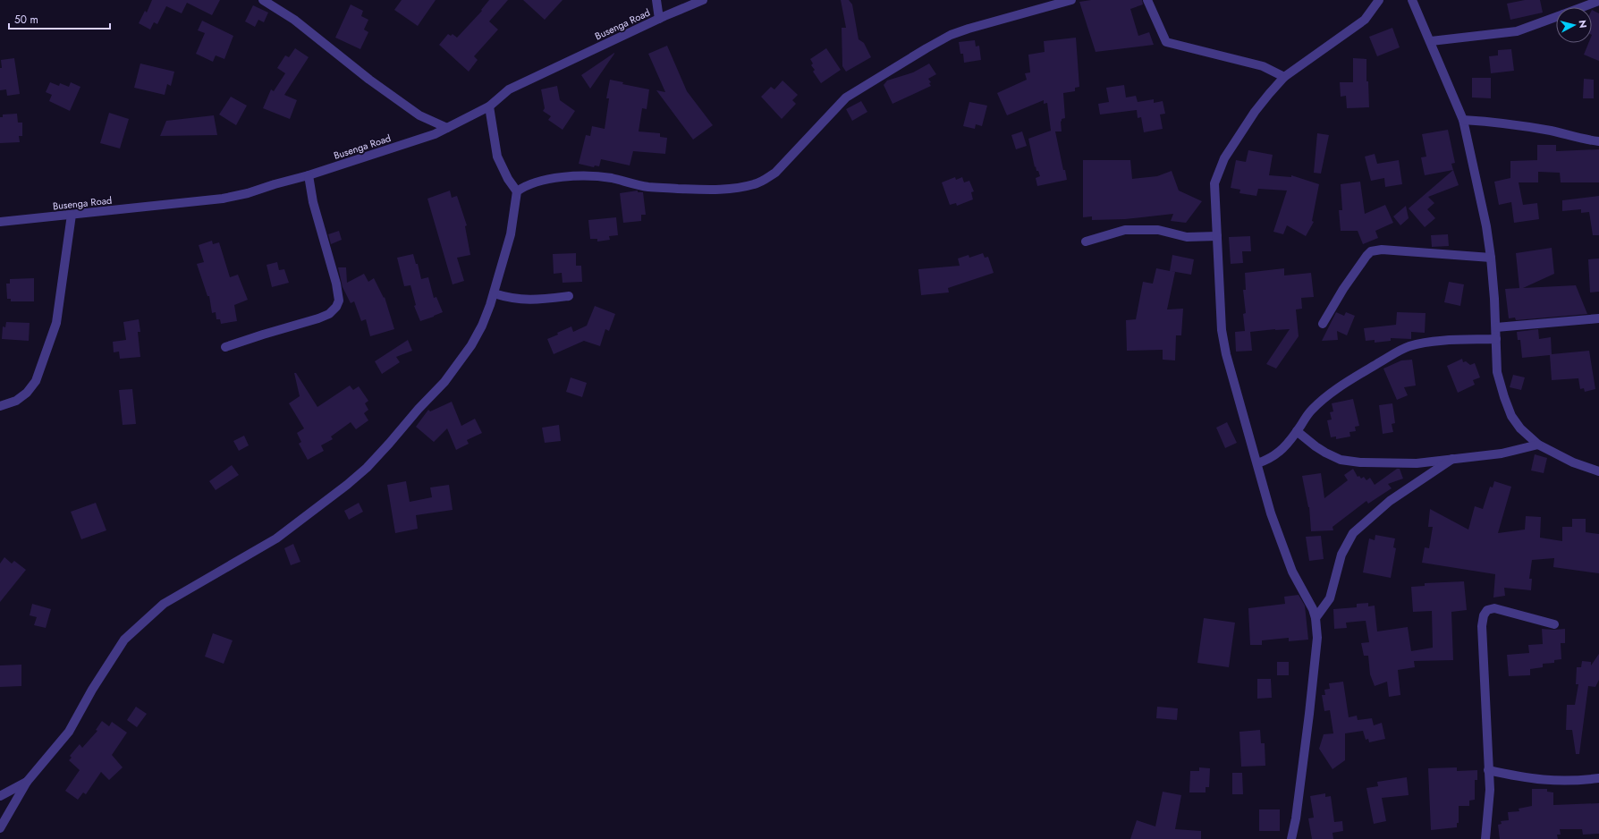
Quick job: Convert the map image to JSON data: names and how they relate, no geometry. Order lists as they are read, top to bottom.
{
  "streets": {
    "street": ["Busenga Road"]
  },
  "scale_bar": "50 m",
  "north": "right"
}
